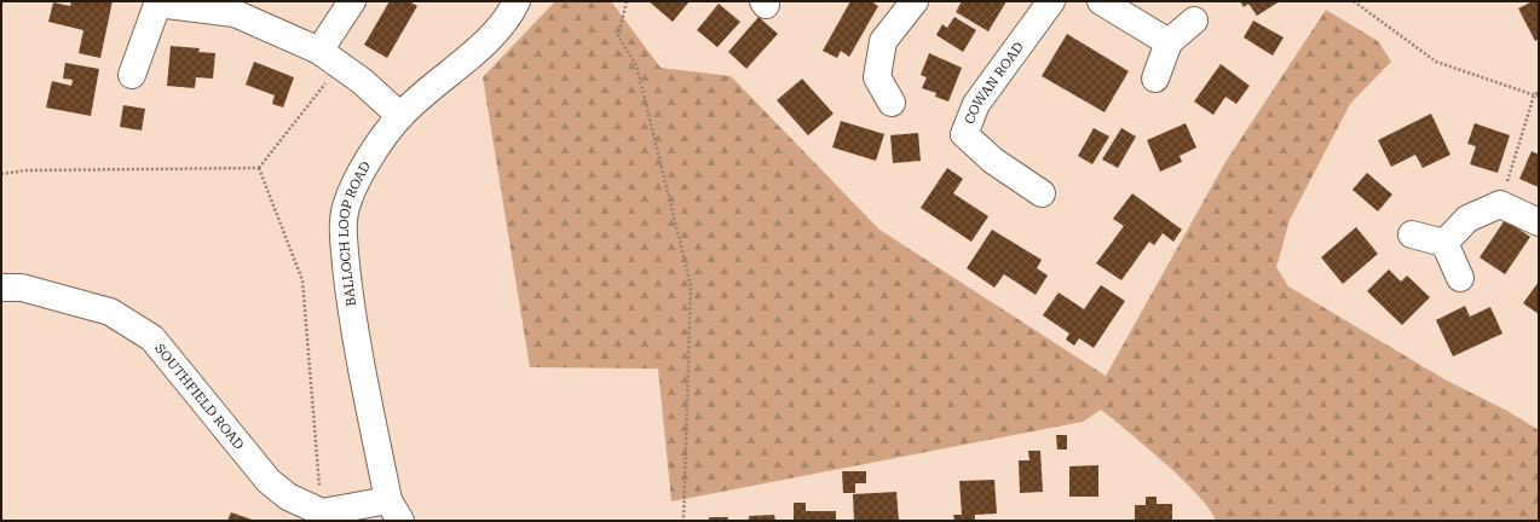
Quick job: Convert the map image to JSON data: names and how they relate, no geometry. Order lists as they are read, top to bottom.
{
  "streets": {
    "street": ["COWAN ROAD", "BALLOCH LOOP ROAD", "SOUTHFIELD ROAD"]
  }
}
